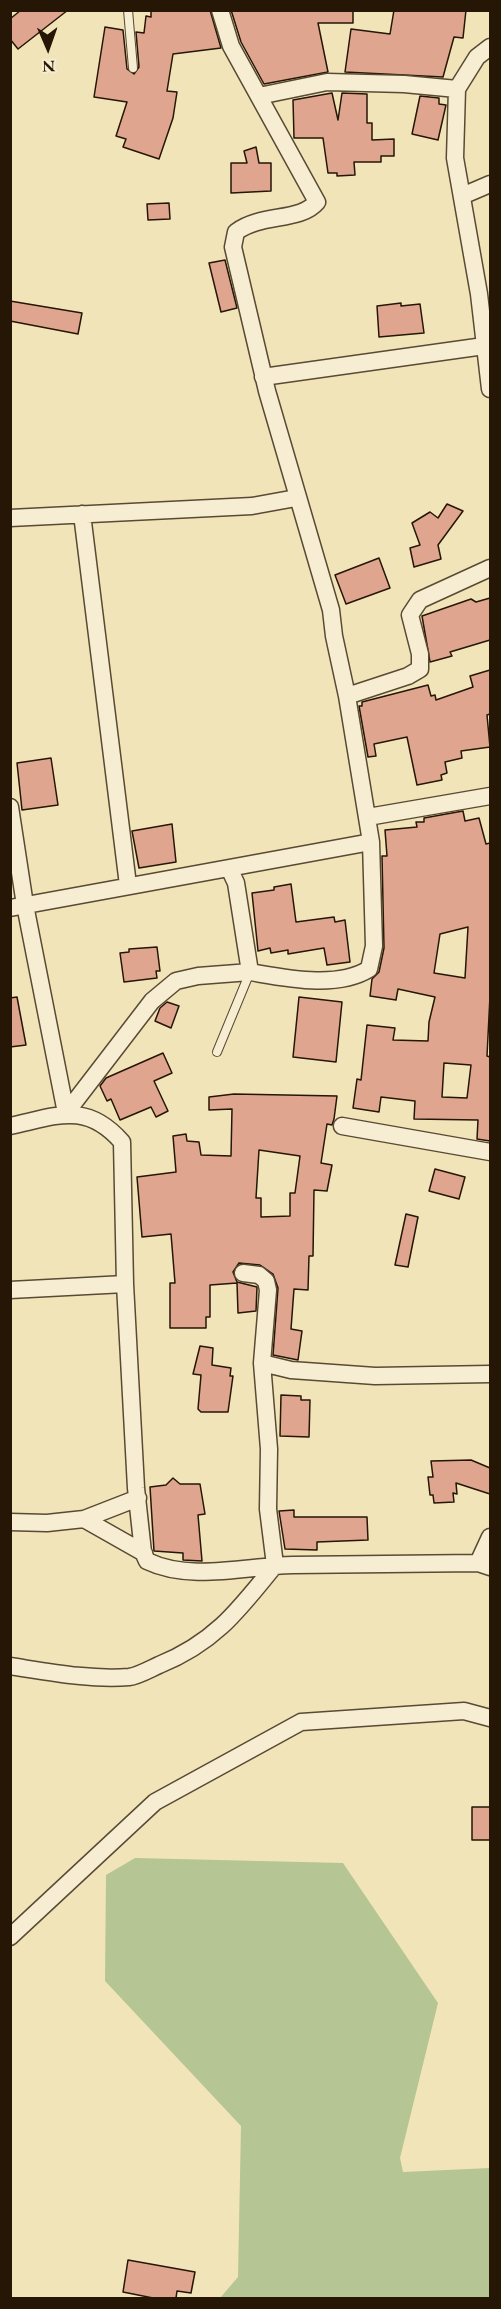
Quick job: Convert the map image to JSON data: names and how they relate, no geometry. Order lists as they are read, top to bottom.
{
  "north": "bottom"
}
